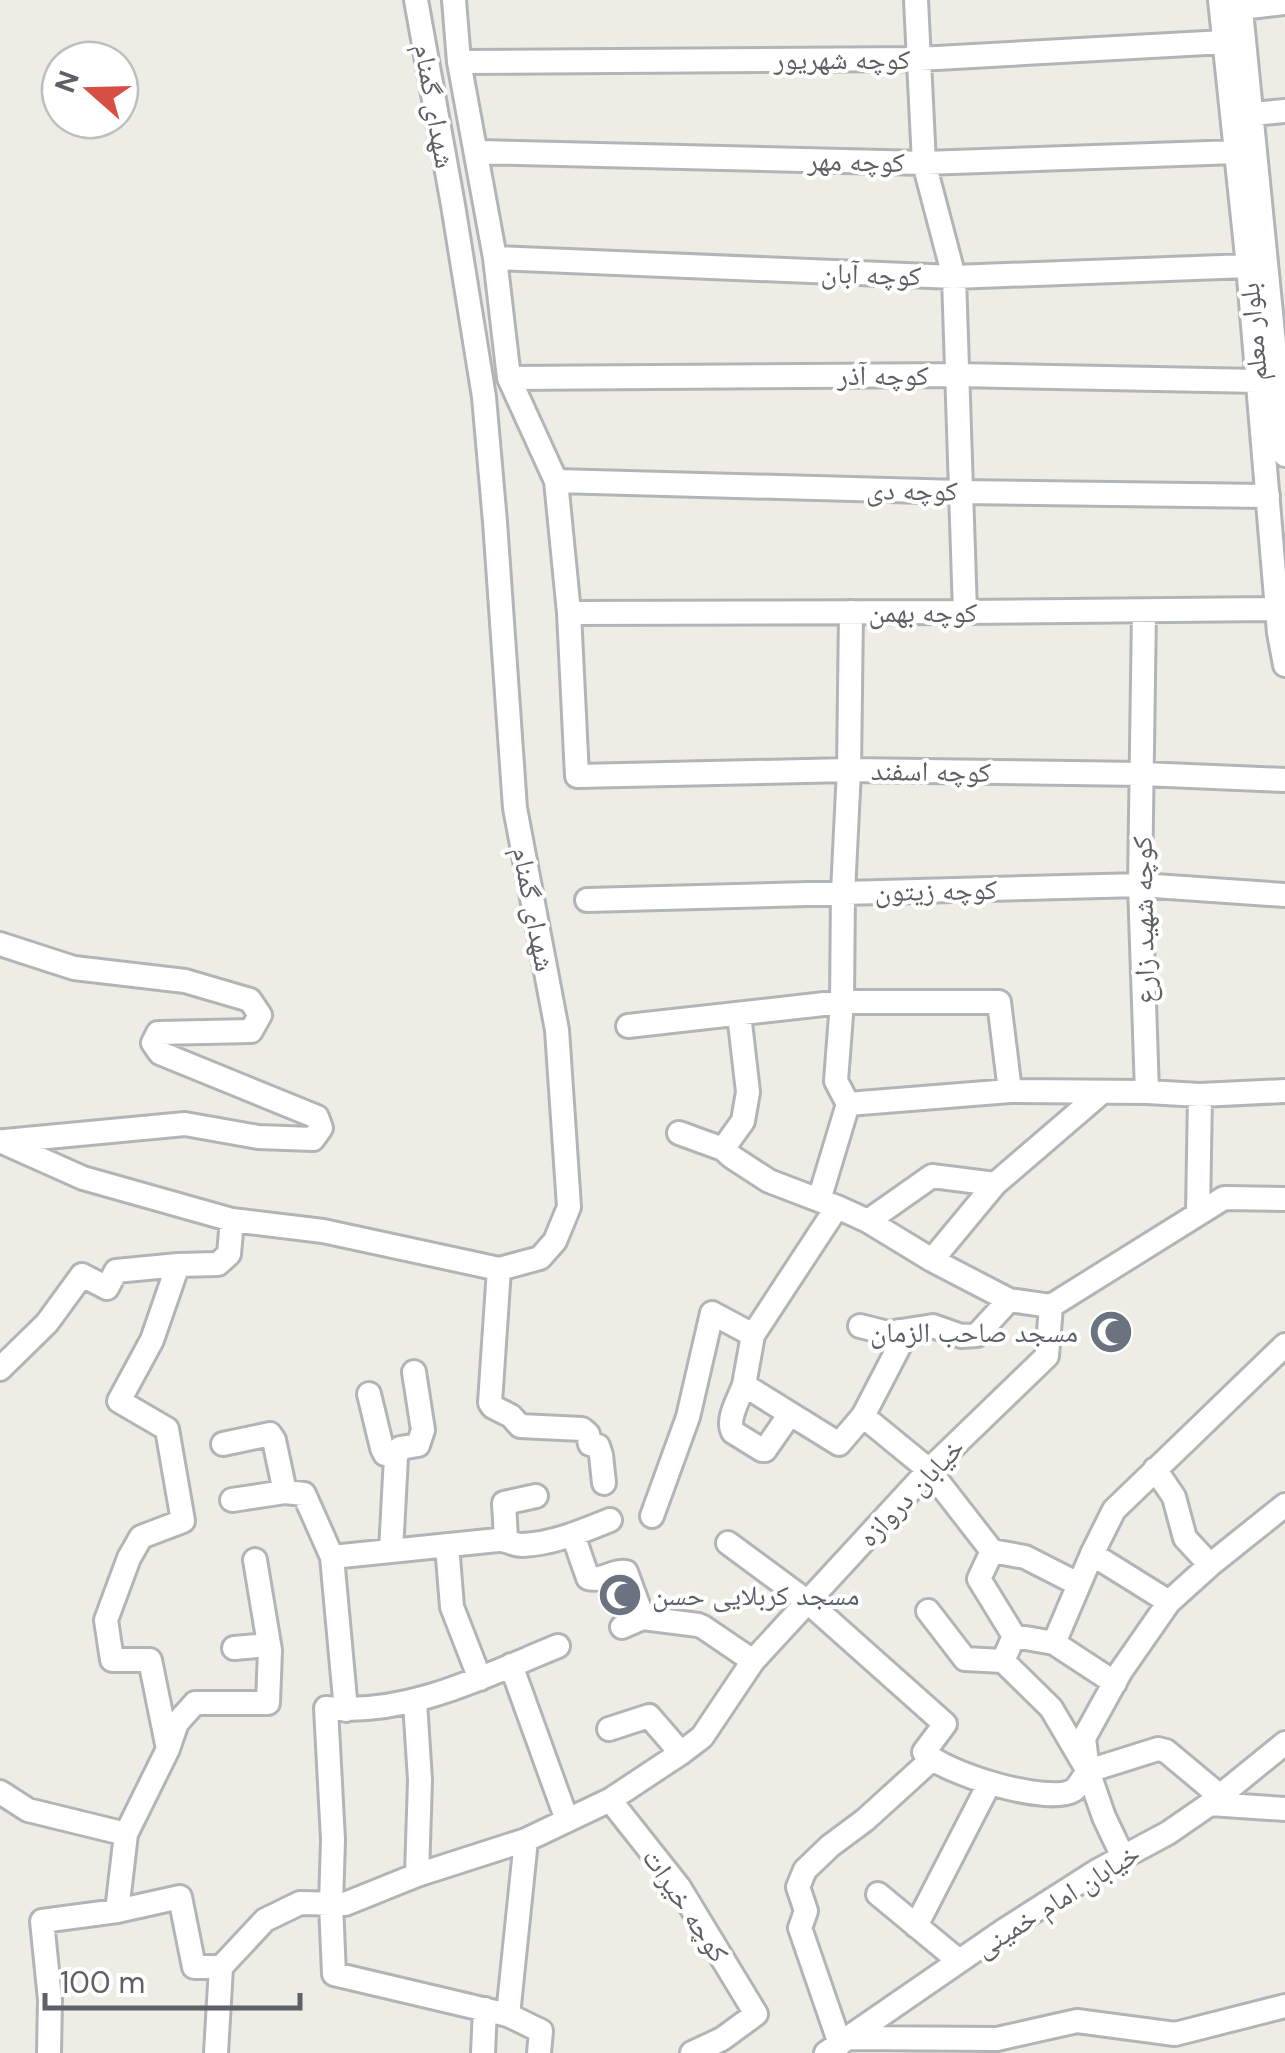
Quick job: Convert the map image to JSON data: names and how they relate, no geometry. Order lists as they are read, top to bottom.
{
  "streets": {
    "street": [
      "کوچه شهریور",
      "شهدای گمنام",
      "کوچه مهر",
      "کوچه آبان",
      "بلوار معلم",
      "کوچه آذر",
      "کوچه دی",
      "کوچه بهمن",
      "کوچه اسفند",
      "کوچه زیتون",
      "کوچه شهید زارع",
      "خیابان دروازه",
      "خیابان امام خمینی",
      "کوچه خیرات"
    ]
  },
  "crossings": [
    ["کوچه شهریور", "بلوار معلم"],
    ["کوچه مهر", "بلوار معلم"],
    ["کوچه آبان", "بلوار معلم"],
    ["بلوار معلم", "کوچه آذر"],
    ["بلوار معلم", "کوچه دی"],
    ["بلوار معلم", "کوچه بهمن"],
    ["کوچه بهمن", "کوچه اسفند"],
    ["کوچه بهمن", "کوچه شهید زارع"],
    ["کوچه اسفند", "کوچه شهید زارع"],
    ["کوچه زیتون", "کوچه شهید زارع"],
    ["خیابان دروازه", "کوچه خیرات"]
  ],
  "places": {
    "mosque": ["مسجد صاحب الزمان", "مسجد کربلایی حسن"]
  },
  "scale_bar": "100 m",
  "north": "left"
}
